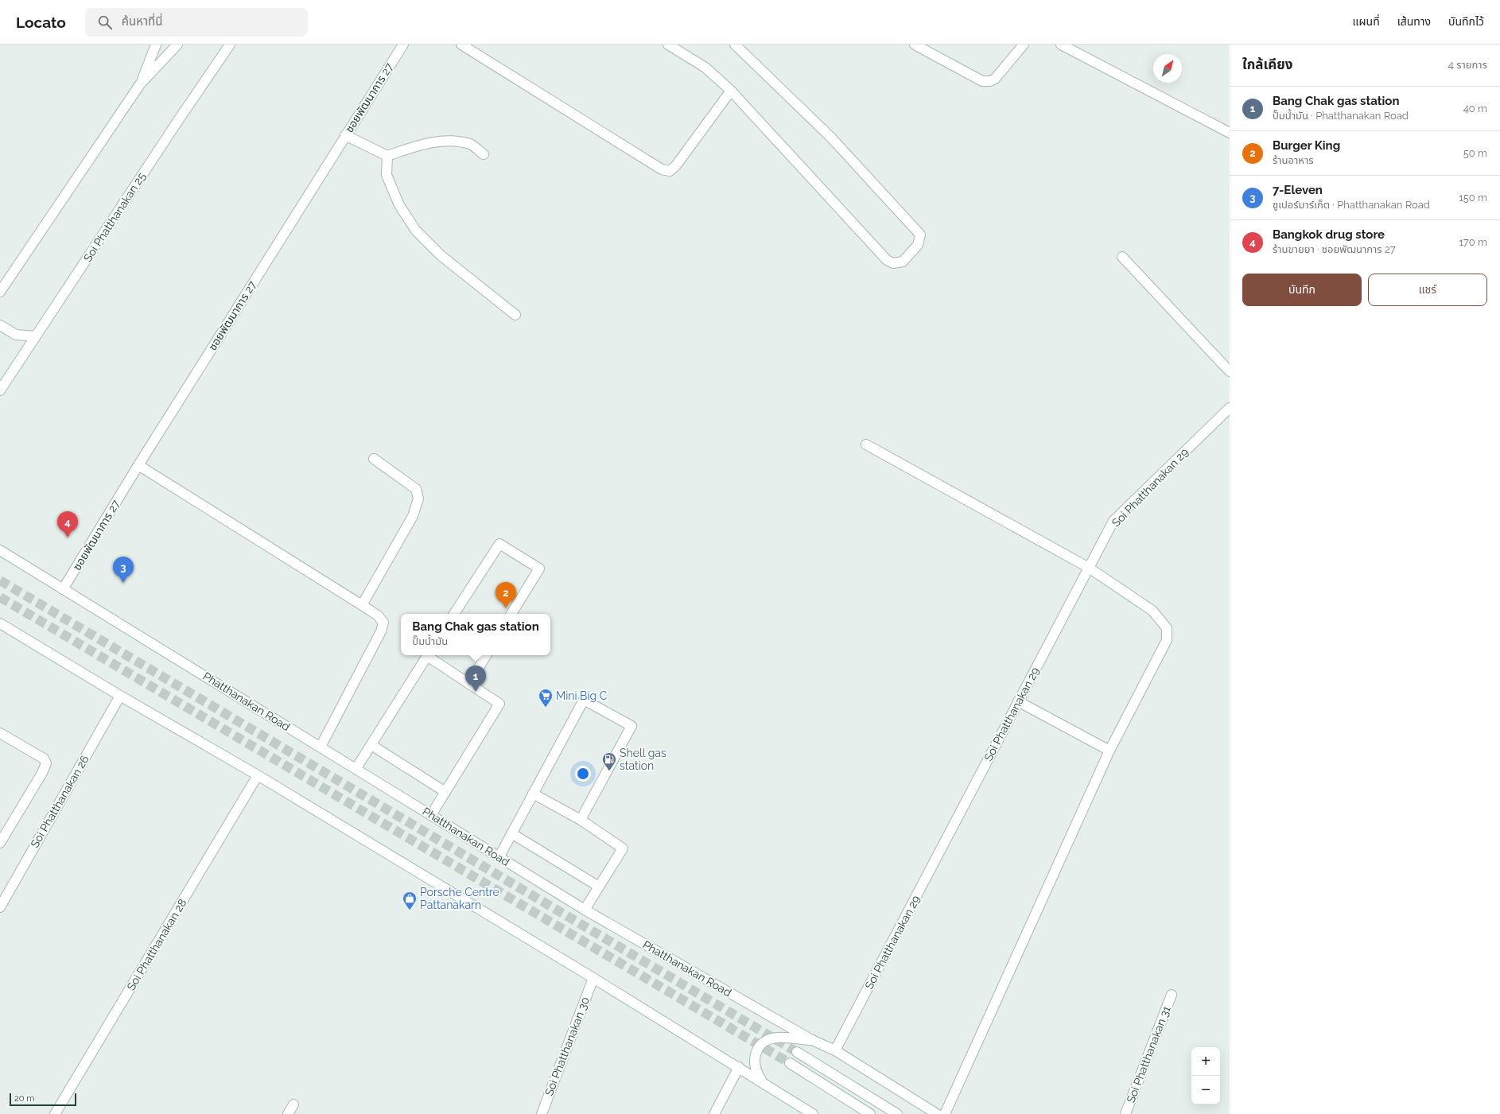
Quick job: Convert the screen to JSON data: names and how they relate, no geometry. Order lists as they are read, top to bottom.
{
  "streets": {
    "street": [
      "ซอยพัฒนาการ 27",
      "Soi Phatthanakan 25",
      "Soi Phatthanakan 29",
      "Phatthanakan Road",
      "Soi Phatthanakan 26",
      "Soi Phatthanakan 28",
      "Soi Phatthanakan 30",
      "Soi Phatthanakan 31"
    ]
  },
  "crossings": [
    ["ซอยพัฒนาการ 27", "Phatthanakan Road"],
    ["Soi Phatthanakan 29", "Phatthanakan Road"]
  ],
  "places": {
    "supermarket": ["Mini Big C"],
    "fuel station": ["Shell gas station"],
    "shop": ["Porsche Centre Pattanakarn"]
  },
  "scale_bar": "20 m",
  "north": "top right",
  "page": {
    "header": "Locato",
    "search": "ค้นหาที่นี่",
    "nav": ["แผนที่", "เส้นทาง", "บันทึกไว้"],
    "heading": ["ใกล้เคียง", "4 รายการ"],
    "list": [
      {
        "mark": "1",
        "name": "Bang Chak gas station",
        "note": "ปั๊มน้ำมัน · Phatthanakan Road",
        "value": "40 m"
      },
      {
        "mark": "2",
        "name": "Burger King",
        "note": "ร้านอาหาร",
        "value": "50 m"
      },
      {
        "mark": "3",
        "name": "7-Eleven",
        "note": "ซูเปอร์มาร์เก็ต · Phatthanakan Road",
        "value": "150 m"
      },
      {
        "mark": "4",
        "name": "Bangkok drug store",
        "note": "ร้านขายยา · ซอยพัฒนาการ 27",
        "value": "170 m"
      }
    ],
    "buttons": ["บันทึก", "แชร์"],
    "pins": [
      "4",
      "3",
      "2",
      "1"
    ],
    "popup": ["Bang Chak gas station", "ปั๊มน้ำมัน"],
    "map_buttons": ["+", "−"],
    "scale": "20 m"
  }
}
